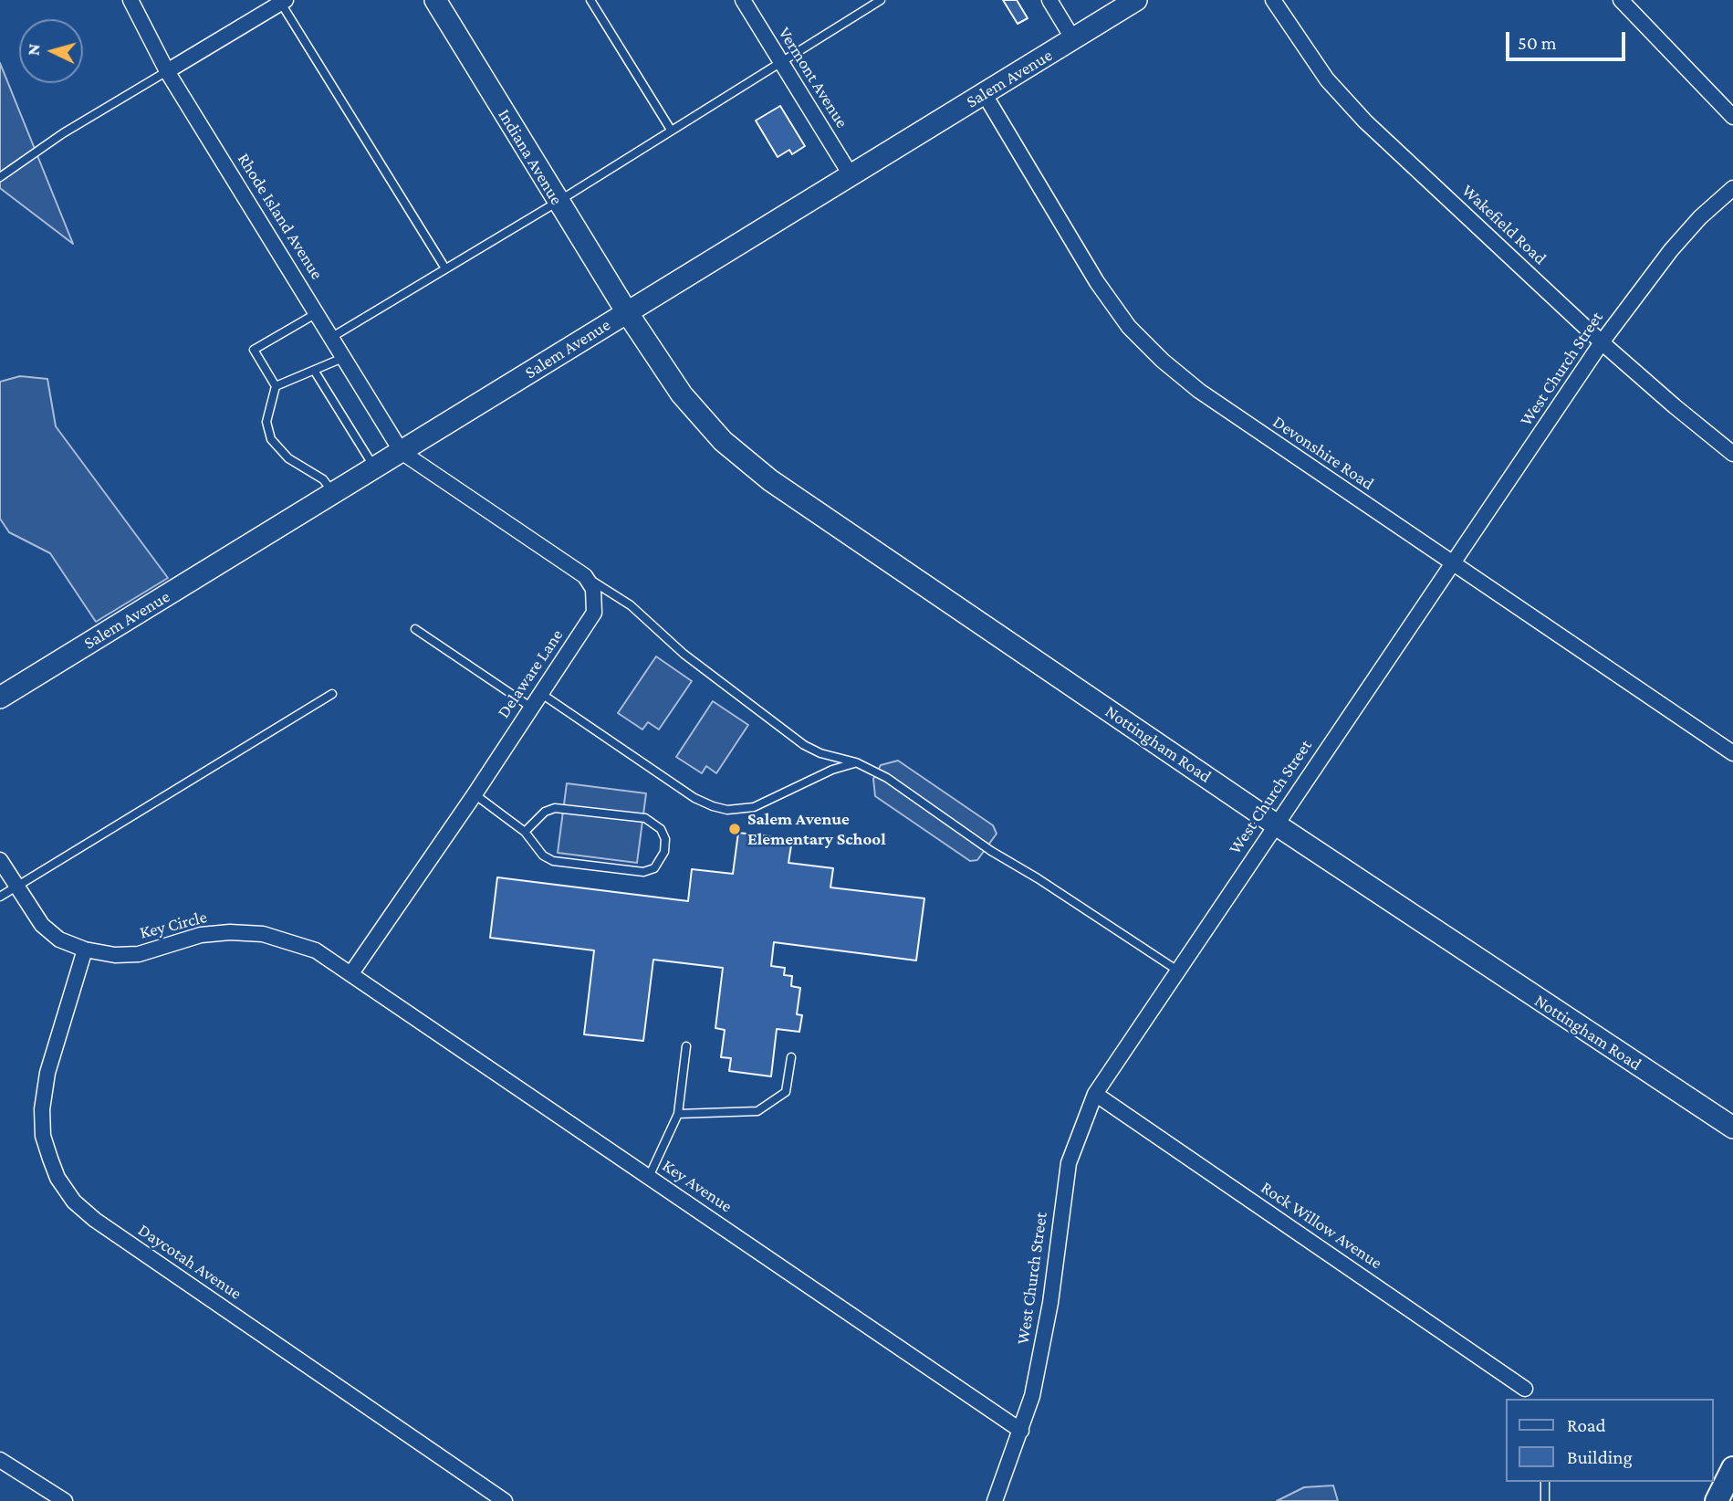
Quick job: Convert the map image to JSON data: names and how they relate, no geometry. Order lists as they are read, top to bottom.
{
  "streets": {
    "main road": ["Salem Avenue", "Indiana Avenue", "Nottingham Road"],
    "street": [
      "Vermont Avenue",
      "Rhode Island Avenue",
      "Wakefield Road",
      "West Church Street",
      "Devonshire Road",
      "Delaware Lane",
      "Key Circle",
      "Key Avenue",
      "Rock Willow Avenue",
      "Daycotah Avenue"
    ]
  },
  "crossings": [
    ["Vermont Avenue", "Salem Avenue"],
    ["Salem Avenue", "Indiana Avenue"],
    ["Salem Avenue", "Rhode Island Avenue"],
    ["Salem Avenue", "Devonshire Road"],
    ["Salem Avenue", "Nottingham Road"],
    ["Indiana Avenue", "Nottingham Road"],
    ["Wakefield Road", "West Church Street"],
    ["West Church Street", "Devonshire Road"],
    ["West Church Street", "Nottingham Road"],
    ["West Church Street", "Key Avenue"],
    ["West Church Street", "Rock Willow Avenue"],
    ["Delaware Lane", "Key Circle"],
    ["Delaware Lane", "Key Avenue"],
    ["Key Circle", "Key Avenue"],
    ["Key Circle", "Daycotah Avenue"]
  ],
  "places": ["Salem Avenue Elementary School"],
  "legend": ["Road", "Building"],
  "scale_bar": "50 m",
  "north": "left"
}
